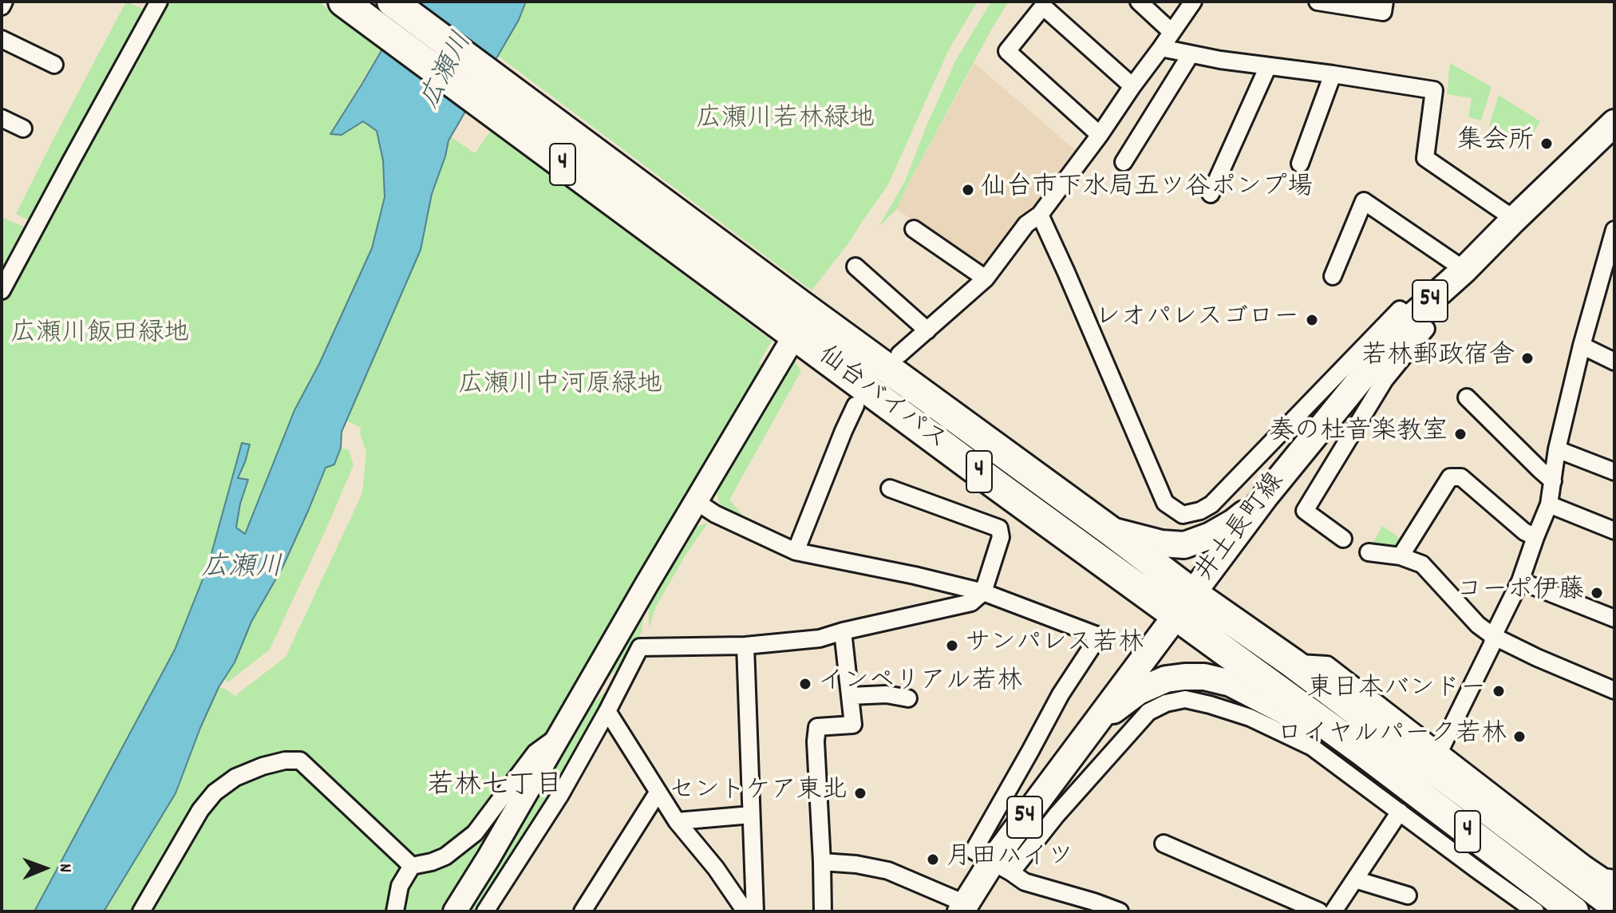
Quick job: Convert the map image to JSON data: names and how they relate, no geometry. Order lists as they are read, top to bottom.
{
  "streets": {
    "highway": ["4", "仙台バイパス"],
    "main road": ["54", "井土長町線"]
  },
  "crossings": [
    ["仙台バイパス", "井土長町線"]
  ],
  "districts": ["若林七丁目"],
  "water": ["広瀬川"],
  "parks": ["広瀬川若林緑地", "広瀬川飯田緑地", "広瀬川中河原緑地"],
  "places": [
    "集会所",
    "仙台市下水局五ツ谷ポンプ場",
    "レオパレスゴロー",
    "若林郵政宿舎",
    "奏の杜音楽教室",
    "コーポ伊藤",
    "サンパレス若林",
    "インペリアル若林",
    "東日本バンドー",
    "ロイヤルパーク若林",
    "セントケア東北",
    "月田ハイツ"
  ],
  "north": "right"
}
